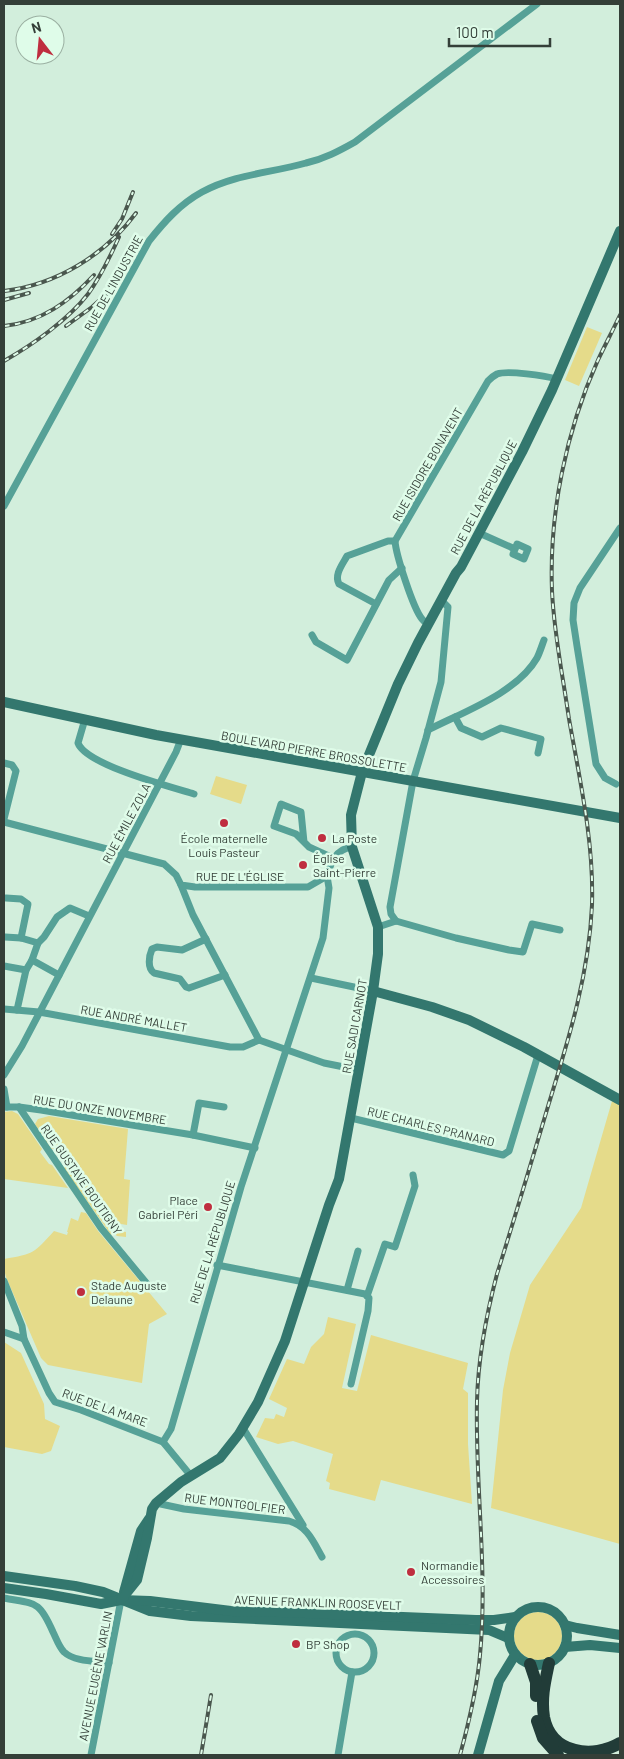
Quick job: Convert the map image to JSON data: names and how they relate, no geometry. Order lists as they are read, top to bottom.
{
  "streets": {
    "main road": [
      "RUE DE LA RÉPUBLIQUE",
      "BOULEVARD PIERRE BROSSOLETTE",
      "RUE SADI CARNOT",
      "AVENUE FRANKLIN ROOSEVELT"
    ],
    "street": [
      "RUE DE L'INDUSTRIE",
      "RUE ISIDORE BONAVENT",
      "RUE ÉMILE ZOLA",
      "RUE DE L'ÉGLISE",
      "RUE ANDRÉ MALLET",
      "RUE DU ONZE NOVEMBRE",
      "RUE CHARLES PRANARD",
      "RUE GUSTAVE BOUTIGNY",
      "RUE DE LA MARE",
      "RUE MONTGOLFIER",
      "AVENUE EUGÈNE VARLIN"
    ]
  },
  "crossings": [
    ["RUE ISIDORE BONAVENT", "RUE DE LA RÉPUBLIQUE"],
    ["RUE DE LA RÉPUBLIQUE", "BOULEVARD PIERRE BROSSOLETTE"],
    ["RUE DE LA RÉPUBLIQUE", "RUE DE L'ÉGLISE"],
    ["RUE DE LA RÉPUBLIQUE", "RUE SADI CARNOT"],
    ["RUE DE LA RÉPUBLIQUE", "RUE DU ONZE NOVEMBRE"],
    ["RUE DE LA RÉPUBLIQUE", "RUE DE LA MARE"],
    ["BOULEVARD PIERRE BROSSOLETTE", "RUE ÉMILE ZOLA"],
    ["BOULEVARD PIERRE BROSSOLETTE", "RUE SADI CARNOT"],
    ["RUE ÉMILE ZOLA", "RUE DE L'ÉGLISE"],
    ["RUE ÉMILE ZOLA", "RUE ANDRÉ MALLET"],
    ["RUE SADI CARNOT", "RUE CHARLES PRANARD"],
    ["RUE SADI CARNOT", "RUE DE LA MARE"],
    ["RUE SADI CARNOT", "RUE MONTGOLFIER"],
    ["RUE DU ONZE NOVEMBRE", "RUE GUSTAVE BOUTIGNY"],
    ["AVENUE FRANKLIN ROOSEVELT", "AVENUE EUGÈNE VARLIN"]
  ],
  "places": [
    "École maternelle Louis Pasteur",
    "La Poste",
    "Église Saint-Pierre",
    "Place Gabriel Péri",
    "Stade Auguste Delaune",
    "Normandie Accessoires",
    "BP Shop"
  ],
  "scale_bar": "100 m",
  "north": "top"
}
